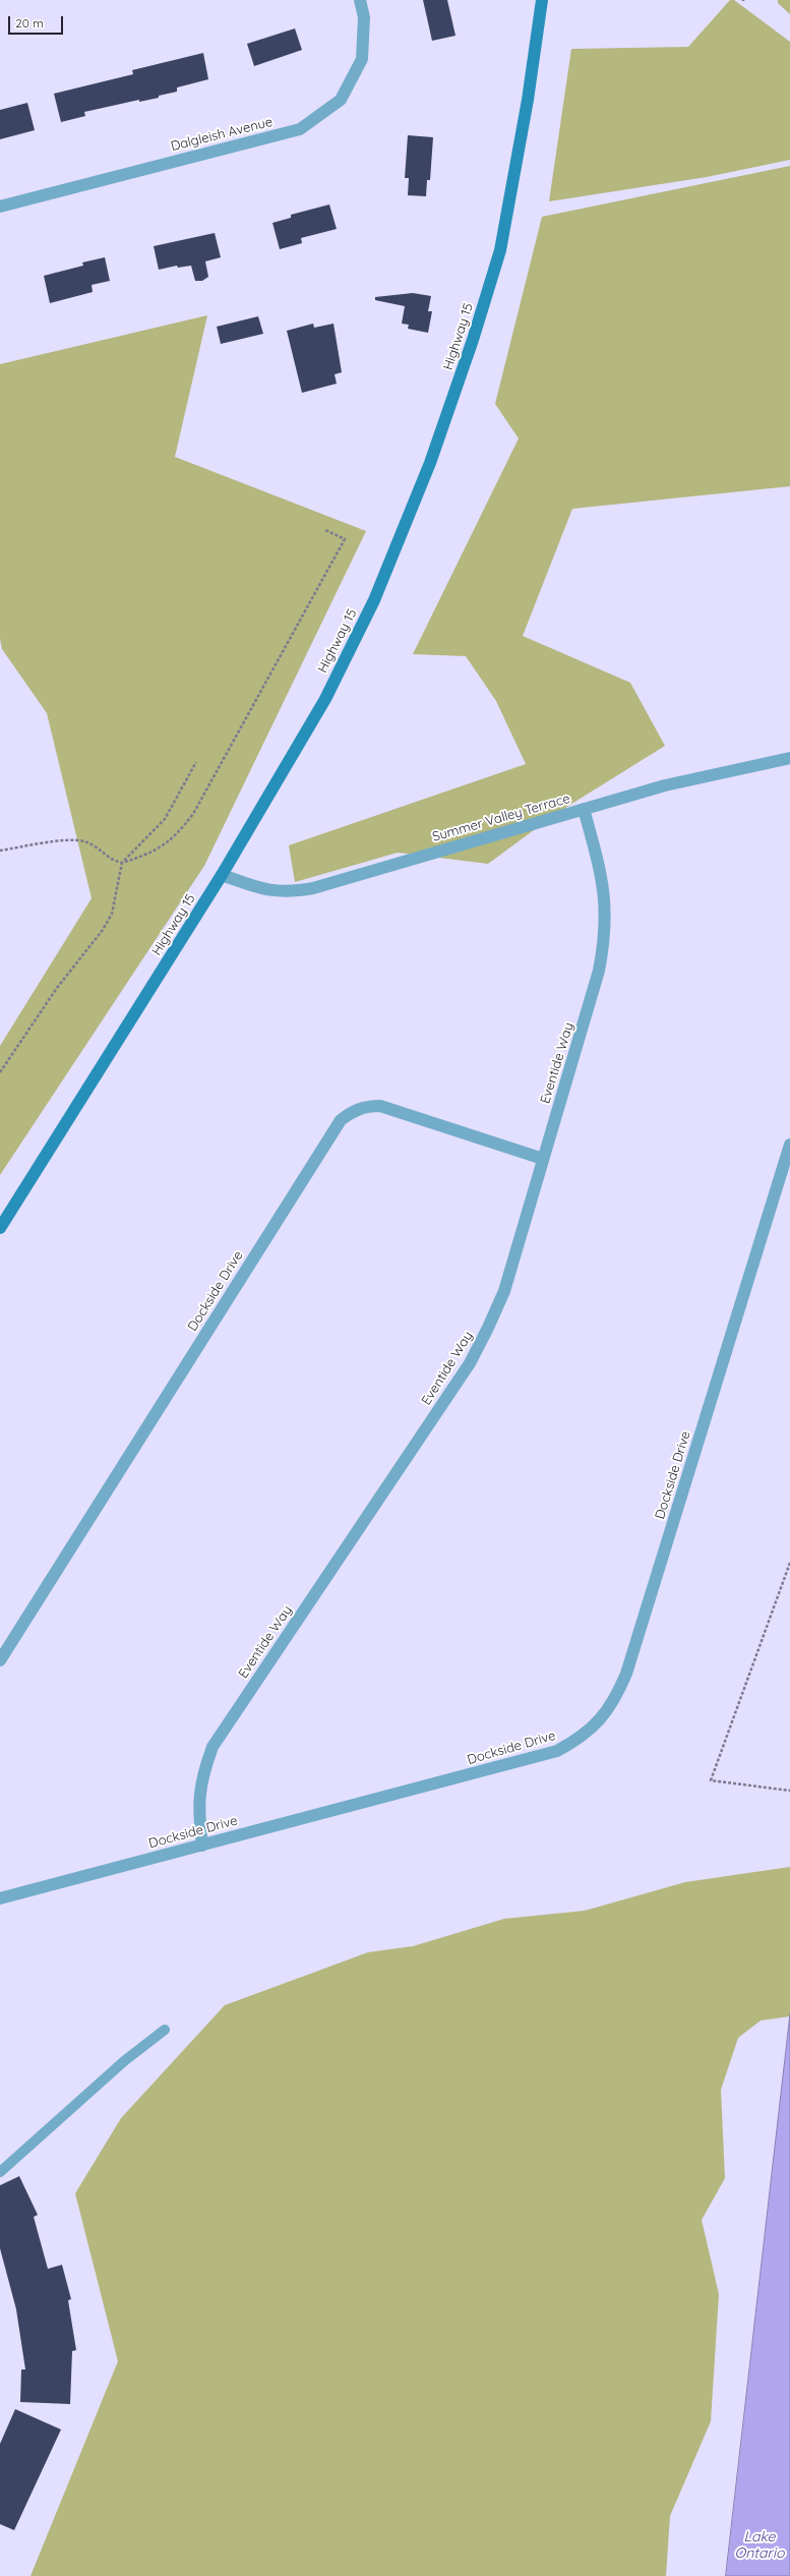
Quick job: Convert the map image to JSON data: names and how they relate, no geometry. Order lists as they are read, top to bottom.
{
  "streets": {
    "main road": ["Highway 15"],
    "street": [
      "Dalgleish Avenue",
      "Summer Valley Terrace",
      "Eventide Way",
      "Dockside Drive"
    ]
  },
  "crossings": [
    ["Highway 15", "Summer Valley Terrace"],
    ["Summer Valley Terrace", "Eventide Way"],
    ["Eventide Way", "Dockside Drive"]
  ],
  "water": ["Lake Ontario"],
  "scale_bar": "20 m"
}
